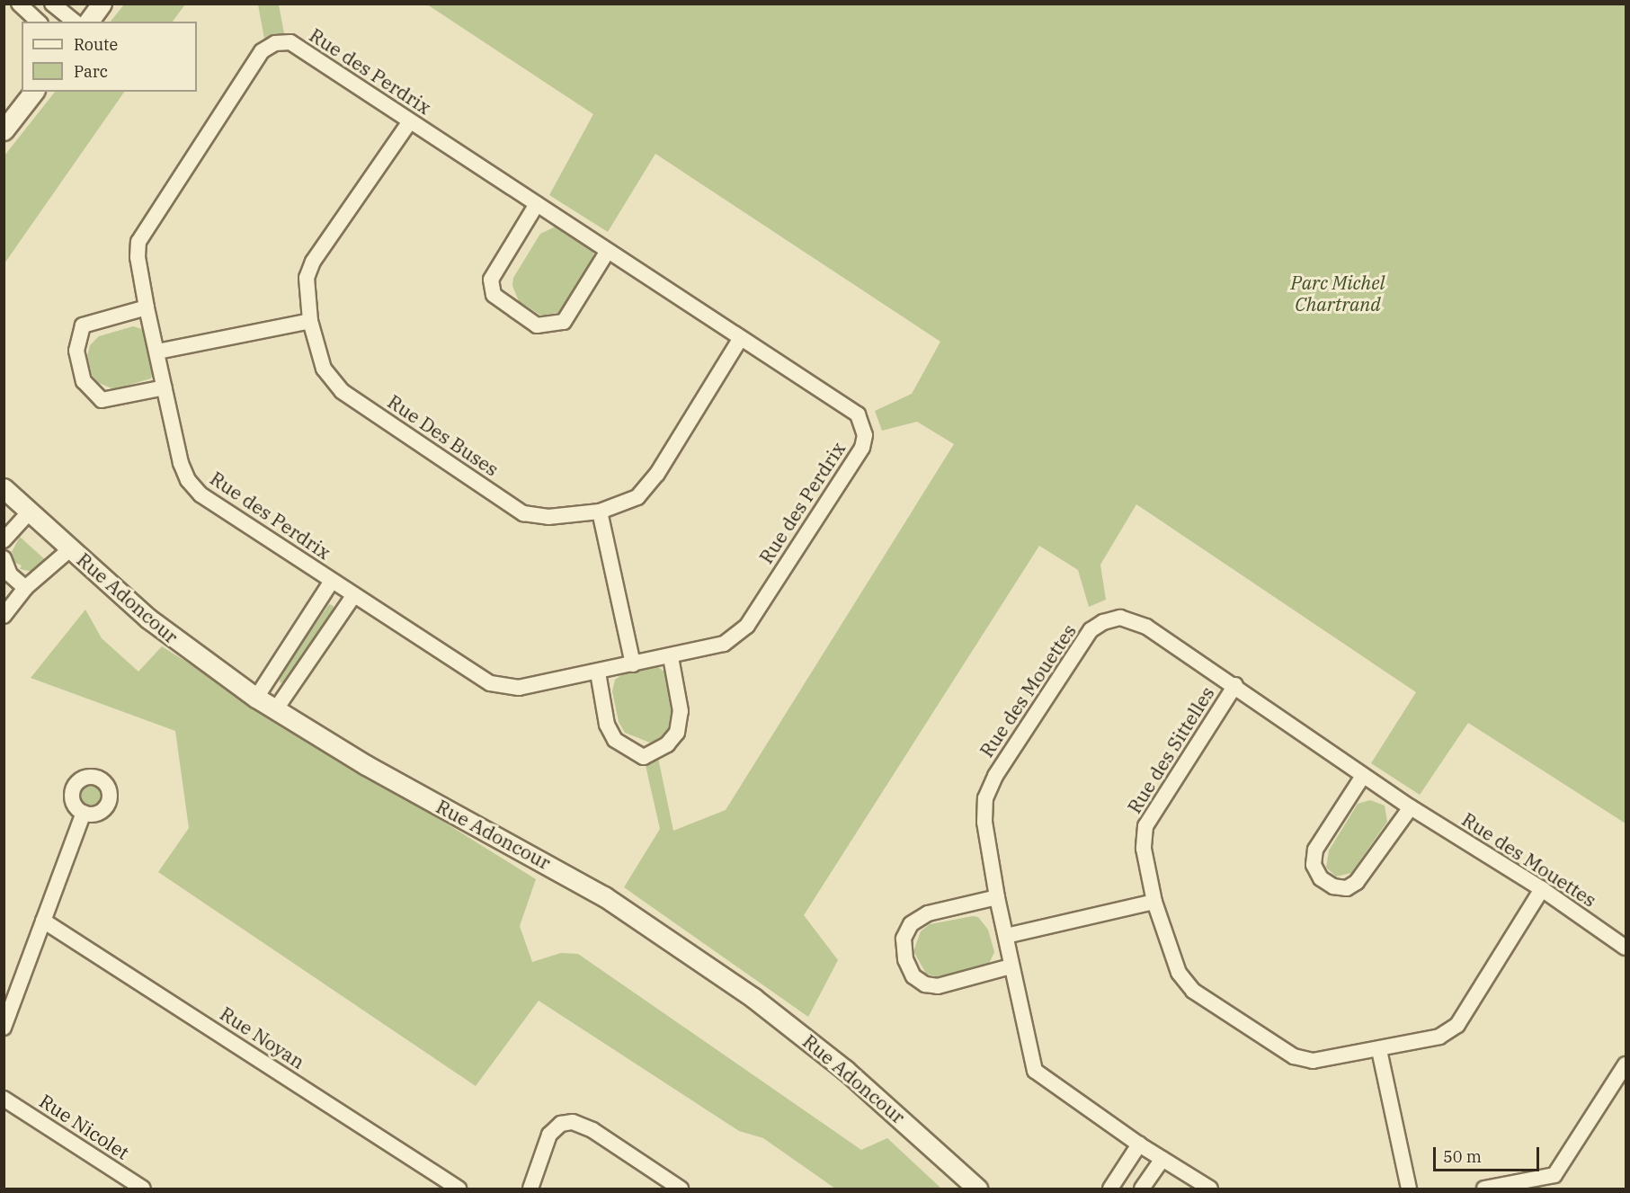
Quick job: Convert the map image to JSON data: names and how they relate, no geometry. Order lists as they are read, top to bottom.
{
  "streets": {
    "street": [
      "Rue des Perdrix",
      "Rue Des Buses",
      "Rue Adoncour",
      "Rue des Mouettes",
      "Rue des Sittelles",
      "Rue Noyan",
      "Rue Nicolet"
    ]
  },
  "crossings": [
    ["Rue des Perdrix", "Rue Des Buses"],
    ["Rue des Perdrix", "Rue Adoncour"],
    ["Rue des Mouettes", "Rue des Sittelles"]
  ],
  "parks": ["Parc Michel Chartrand"],
  "legend": ["Route", "Parc"],
  "scale_bar": "50 m"
}
